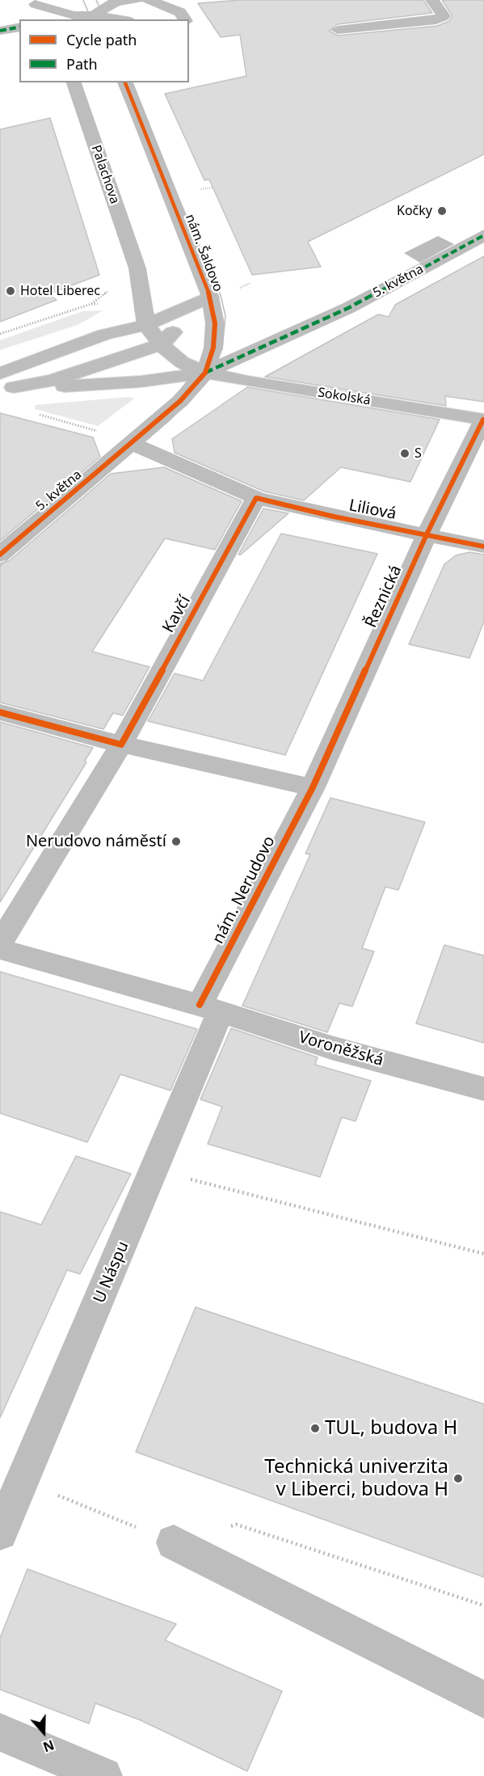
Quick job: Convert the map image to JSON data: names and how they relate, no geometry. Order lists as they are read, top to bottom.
{
  "streets": {
    "street": [
      "Palachova",
      "nám. Šaldovo",
      "5. května",
      "Sokolská",
      "Liliová",
      "Řeznická",
      "Kavčí",
      "nám. Nerudovo",
      "Voroněžská",
      "U Náspu"
    ]
  },
  "crossings": [
    ["Palachova", "nám. Šaldovo"],
    ["nám. Šaldovo", "5. května"],
    ["nám. Šaldovo", "Sokolská"],
    ["nám. Šaldovo", "Liliová"],
    ["5. května", "Sokolská"],
    ["5. května", "Liliová"],
    ["Sokolská", "Řeznická"],
    ["Liliová", "Řeznická"],
    ["Liliová", "Kavčí"],
    ["Řeznická", "nám. Nerudovo"],
    ["nám. Nerudovo", "Voroněžská"],
    ["nám. Nerudovo", "U Náspu"],
    ["Voroněžská", "U Náspu"]
  ],
  "places": [
    "Kočky",
    "Hotel Liberec",
    "S",
    "Nerudovo náměstí",
    "TUL, budova H",
    "Technická univerzita v Liberci, budova H"
  ],
  "legend": ["Cycle path", "Path"],
  "north": "bottom"
}
